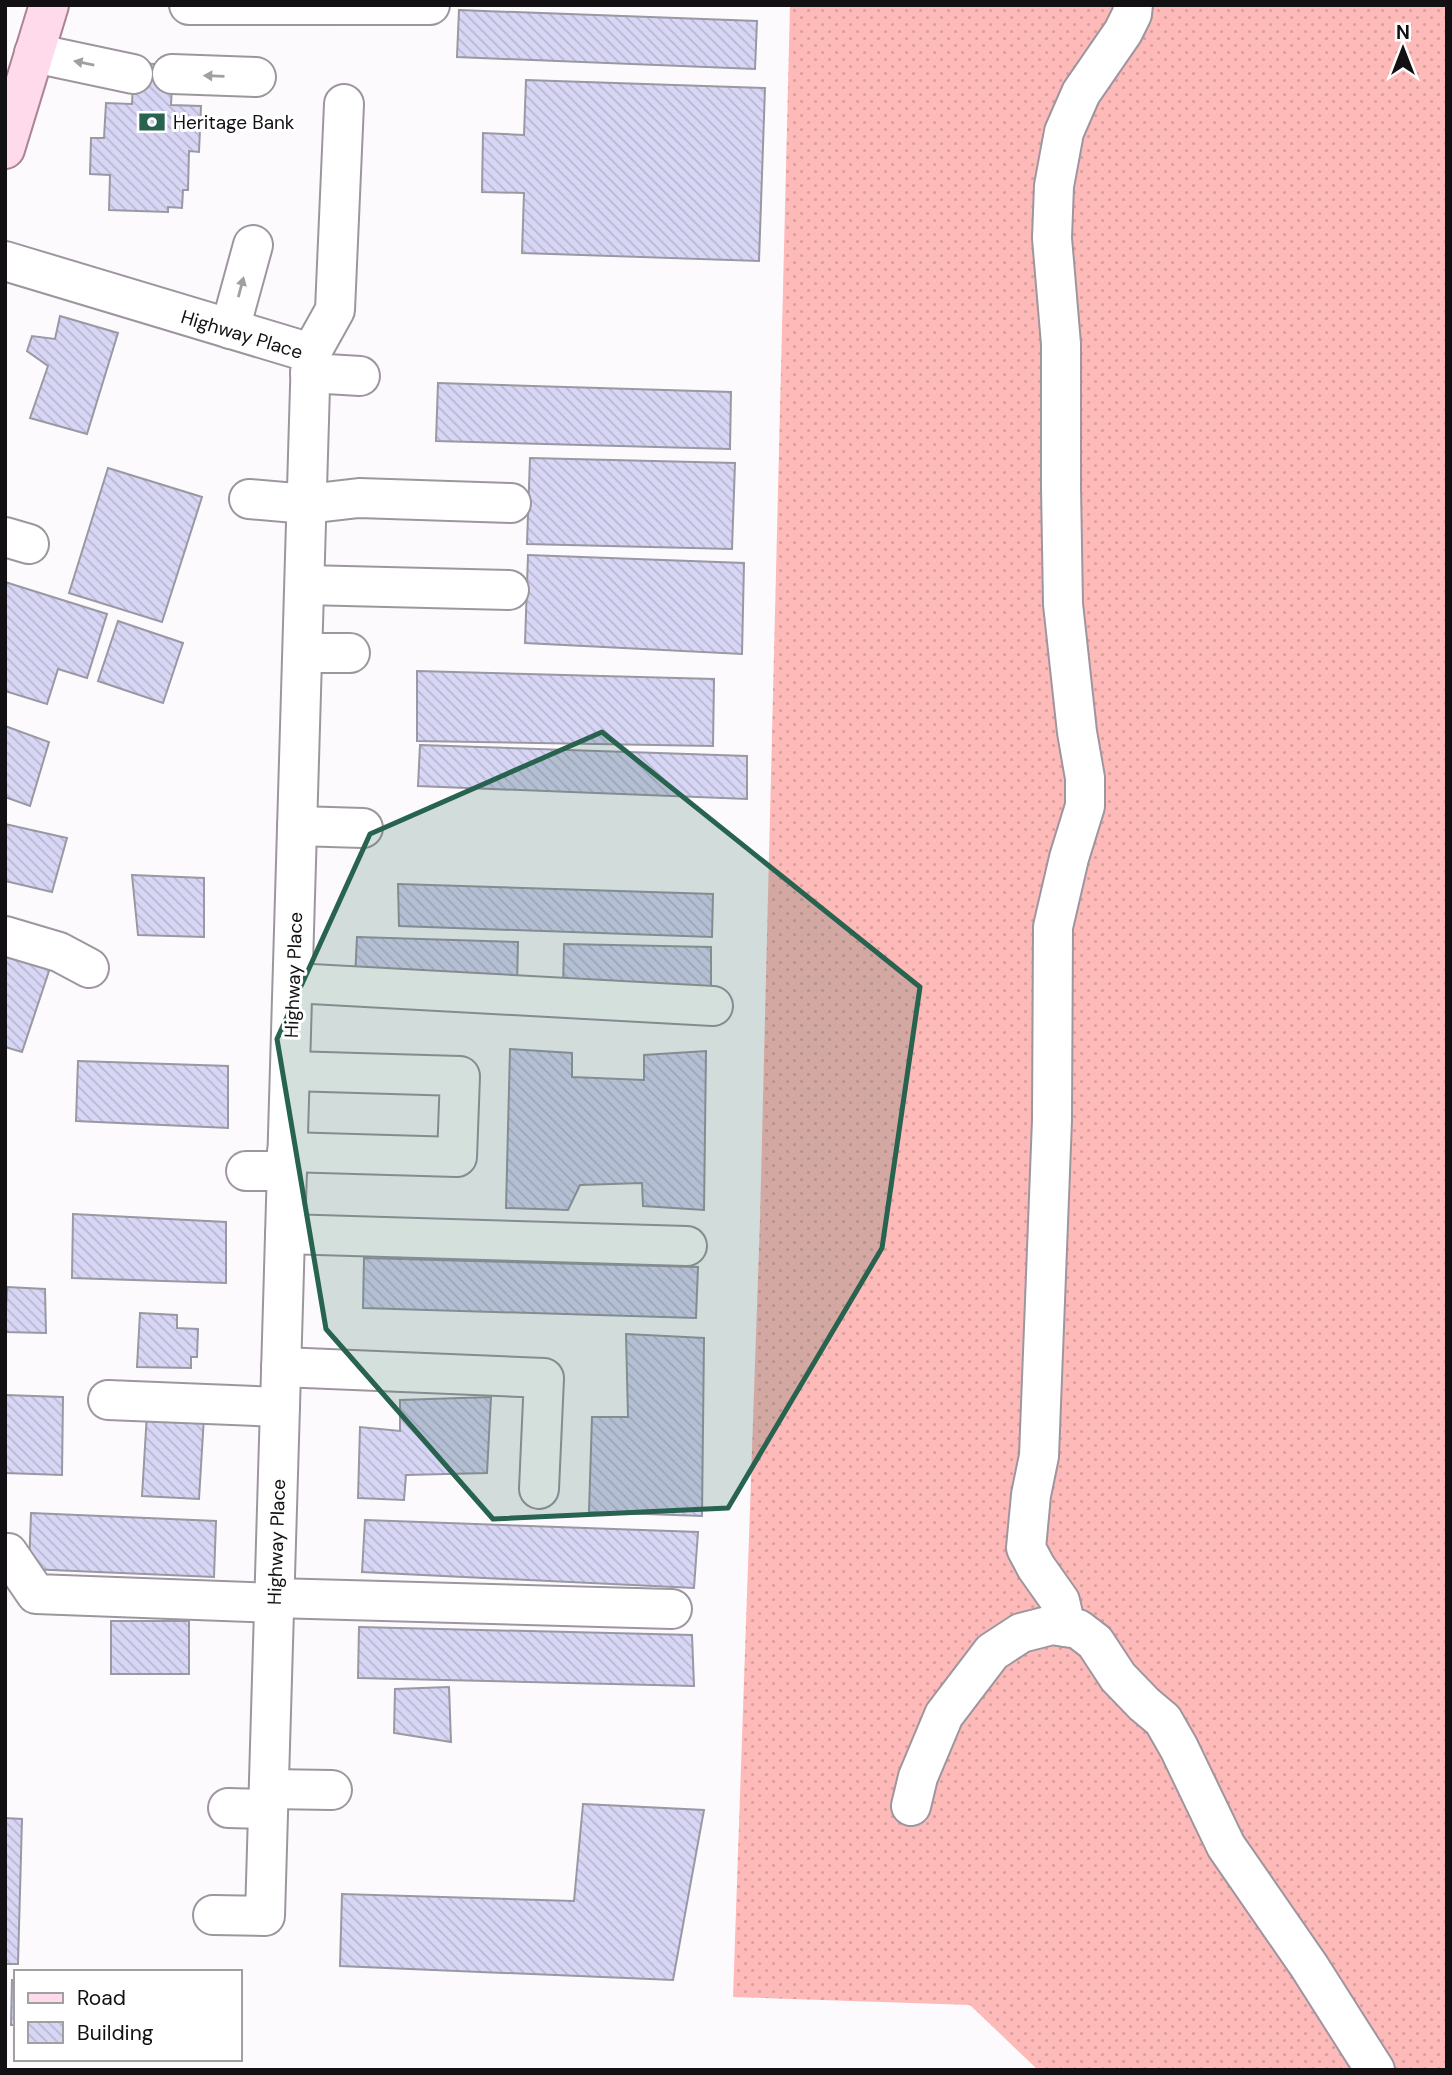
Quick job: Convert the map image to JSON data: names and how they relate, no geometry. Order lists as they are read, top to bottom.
{
  "streets": {
    "street": ["Highway Place"]
  },
  "places": {
    "bank": ["Heritage Bank"]
  },
  "legend": ["Road", "Building"],
  "north": "top"
}
